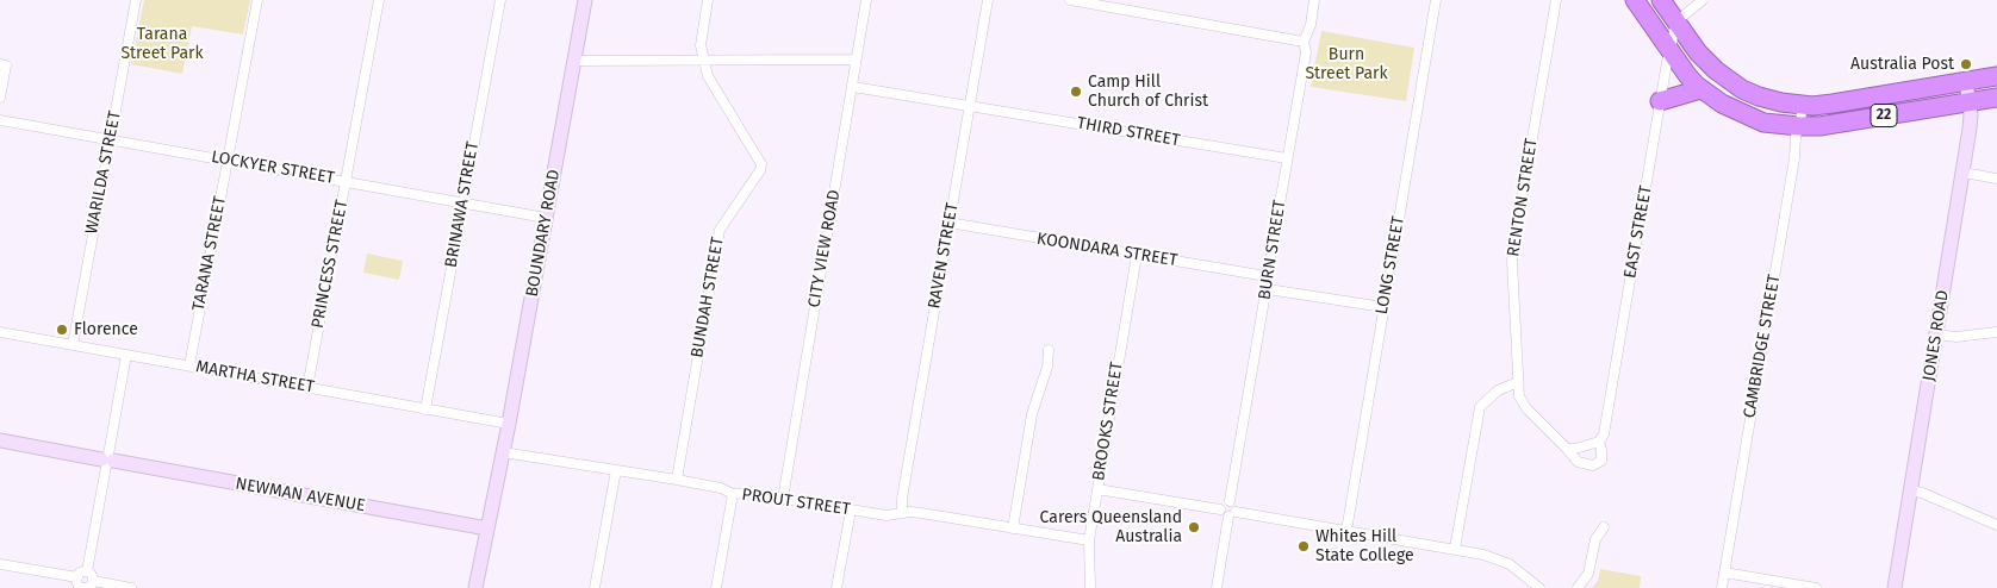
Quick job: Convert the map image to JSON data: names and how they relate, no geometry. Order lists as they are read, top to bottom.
{
  "streets": {
    "highway": ["22"],
    "street": [
      "THIRD STREET",
      "LOCKYER STREET",
      "WARILDA STREET",
      "RENTON STREET",
      "BRINAWA STREET",
      "EAST STREET",
      "BOUNDARY ROAD",
      "CITY VIEW ROAD",
      "KOONDARA STREET",
      "BURN STREET",
      "TARANA STREET",
      "RAVEN STREET",
      "PRINCESS STREET",
      "LONG STREET",
      "BUNDAH STREET",
      "JONES ROAD",
      "CAMBRIDGE STREET",
      "MARTHA STREET",
      "BROOKS STREET",
      "NEWMAN AVENUE",
      "PROUT STREET"
    ]
  },
  "crossings": [
    ["22", "EAST STREET"],
    ["22", "JONES ROAD"],
    ["22", "CAMBRIDGE STREET"],
    ["THIRD STREET", "CITY VIEW ROAD"],
    ["THIRD STREET", "BURN STREET"],
    ["THIRD STREET", "RAVEN STREET"],
    ["LOCKYER STREET", "WARILDA STREET"],
    ["LOCKYER STREET", "BRINAWA STREET"],
    ["LOCKYER STREET", "BOUNDARY ROAD"],
    ["LOCKYER STREET", "TARANA STREET"],
    ["LOCKYER STREET", "PRINCESS STREET"],
    ["WARILDA STREET", "MARTHA STREET"],
    ["RENTON STREET", "EAST STREET"],
    ["BRINAWA STREET", "MARTHA STREET"],
    ["BOUNDARY ROAD", "MARTHA STREET"],
    ["BOUNDARY ROAD", "NEWMAN AVENUE"],
    ["BOUNDARY ROAD", "PROUT STREET"],
    ["CITY VIEW ROAD", "PROUT STREET"],
    ["KOONDARA STREET", "BURN STREET"],
    ["KOONDARA STREET", "RAVEN STREET"],
    ["KOONDARA STREET", "BROOKS STREET"],
    ["TARANA STREET", "MARTHA STREET"],
    ["RAVEN STREET", "PROUT STREET"],
    ["PRINCESS STREET", "MARTHA STREET"],
    ["BUNDAH STREET", "PROUT STREET"],
    ["BROOKS STREET", "PROUT STREET"]
  ],
  "parks": ["Tarana Street Park", "Burn Street Park"],
  "places": [
    "Australia Post",
    "Camp Hill Church of Christ",
    "Florence",
    "Carers Queensland Australia",
    "Whites Hill State College"
  ]
}
